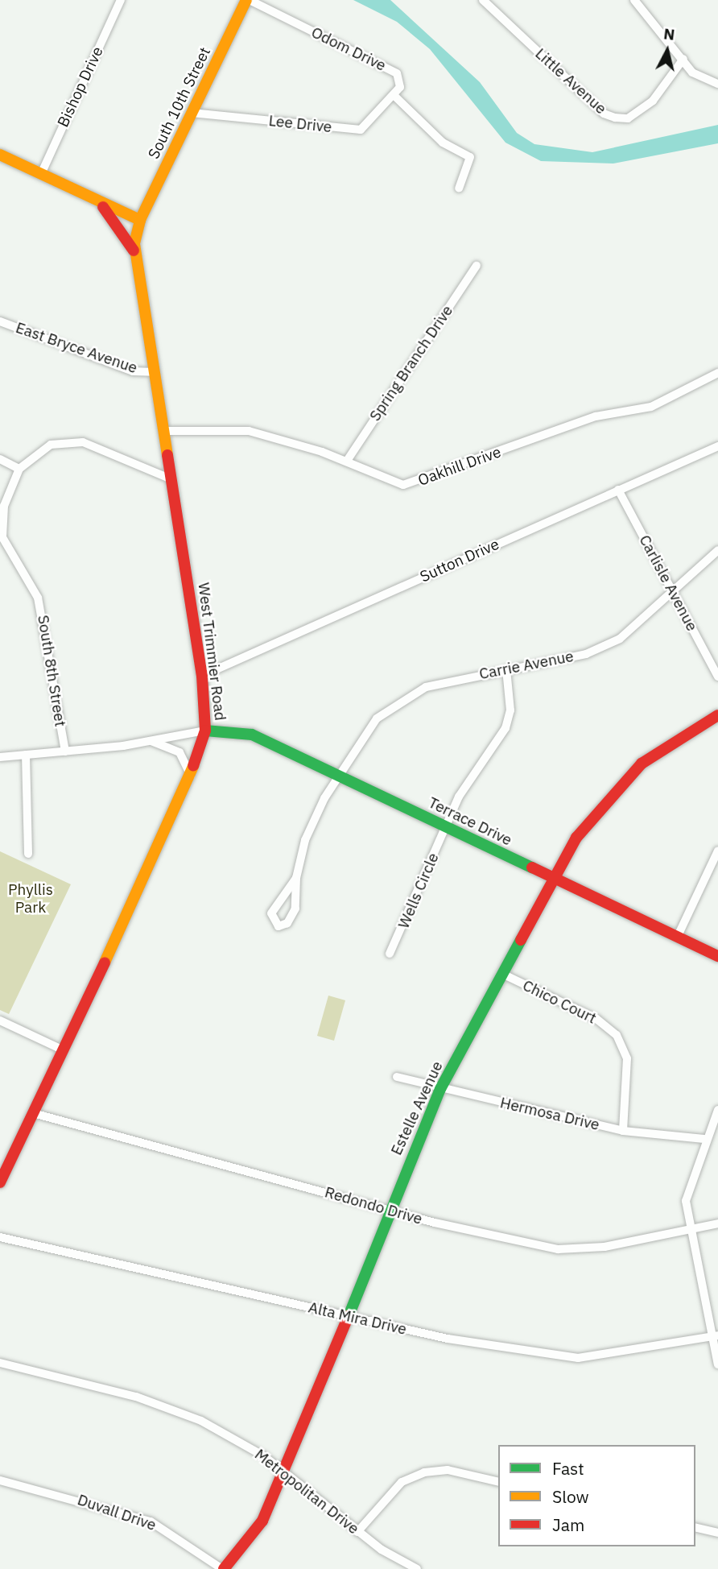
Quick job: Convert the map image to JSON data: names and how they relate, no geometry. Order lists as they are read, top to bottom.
{
  "streets": {
    "street": [
      "Odom Drive",
      "Little Avenue",
      "Bishop Drive",
      "South 10th Street",
      "Lee Drive",
      "East Bryce Avenue",
      "Spring Branch Drive",
      "Oakhill Drive",
      "Sutton Drive",
      "Carlisle Avenue",
      "West Trimmier Road",
      "Carrie Avenue",
      "South 8th Street",
      "Terrace Drive",
      "Wells Circle",
      "Chico Court",
      "Estelle Avenue",
      "Hermosa Drive",
      "Redondo Drive",
      "Alta Mira Drive",
      "Metropolitan Drive",
      "Duvall Drive"
    ]
  },
  "crossings": [
    ["Odom Drive", "South 10th Street"],
    ["Odom Drive", "Lee Drive"],
    ["South 10th Street", "Lee Drive"],
    ["South 10th Street", "West Trimmier Road"],
    ["East Bryce Avenue", "West Trimmier Road"],
    ["Spring Branch Drive", "Oakhill Drive"],
    ["Oakhill Drive", "West Trimmier Road"],
    ["Sutton Drive", "Carlisle Avenue"],
    ["Sutton Drive", "West Trimmier Road"],
    ["Carlisle Avenue", "Carrie Avenue"],
    ["West Trimmier Road", "Terrace Drive"],
    ["West Trimmier Road", "Redondo Drive"],
    ["Carrie Avenue", "Terrace Drive"],
    ["Carrie Avenue", "Wells Circle"],
    ["Terrace Drive", "Wells Circle"],
    ["Terrace Drive", "Estelle Avenue"],
    ["Chico Court", "Estelle Avenue"],
    ["Chico Court", "Hermosa Drive"],
    ["Estelle Avenue", "Hermosa Drive"],
    ["Estelle Avenue", "Redondo Drive"],
    ["Estelle Avenue", "Alta Mira Drive"],
    ["Estelle Avenue", "Metropolitan Drive"],
    ["Estelle Avenue", "Duvall Drive"]
  ],
  "parks": ["Phyllis Park"],
  "legend": ["Fast", "Slow", "Jam"],
  "north": "top"
}
